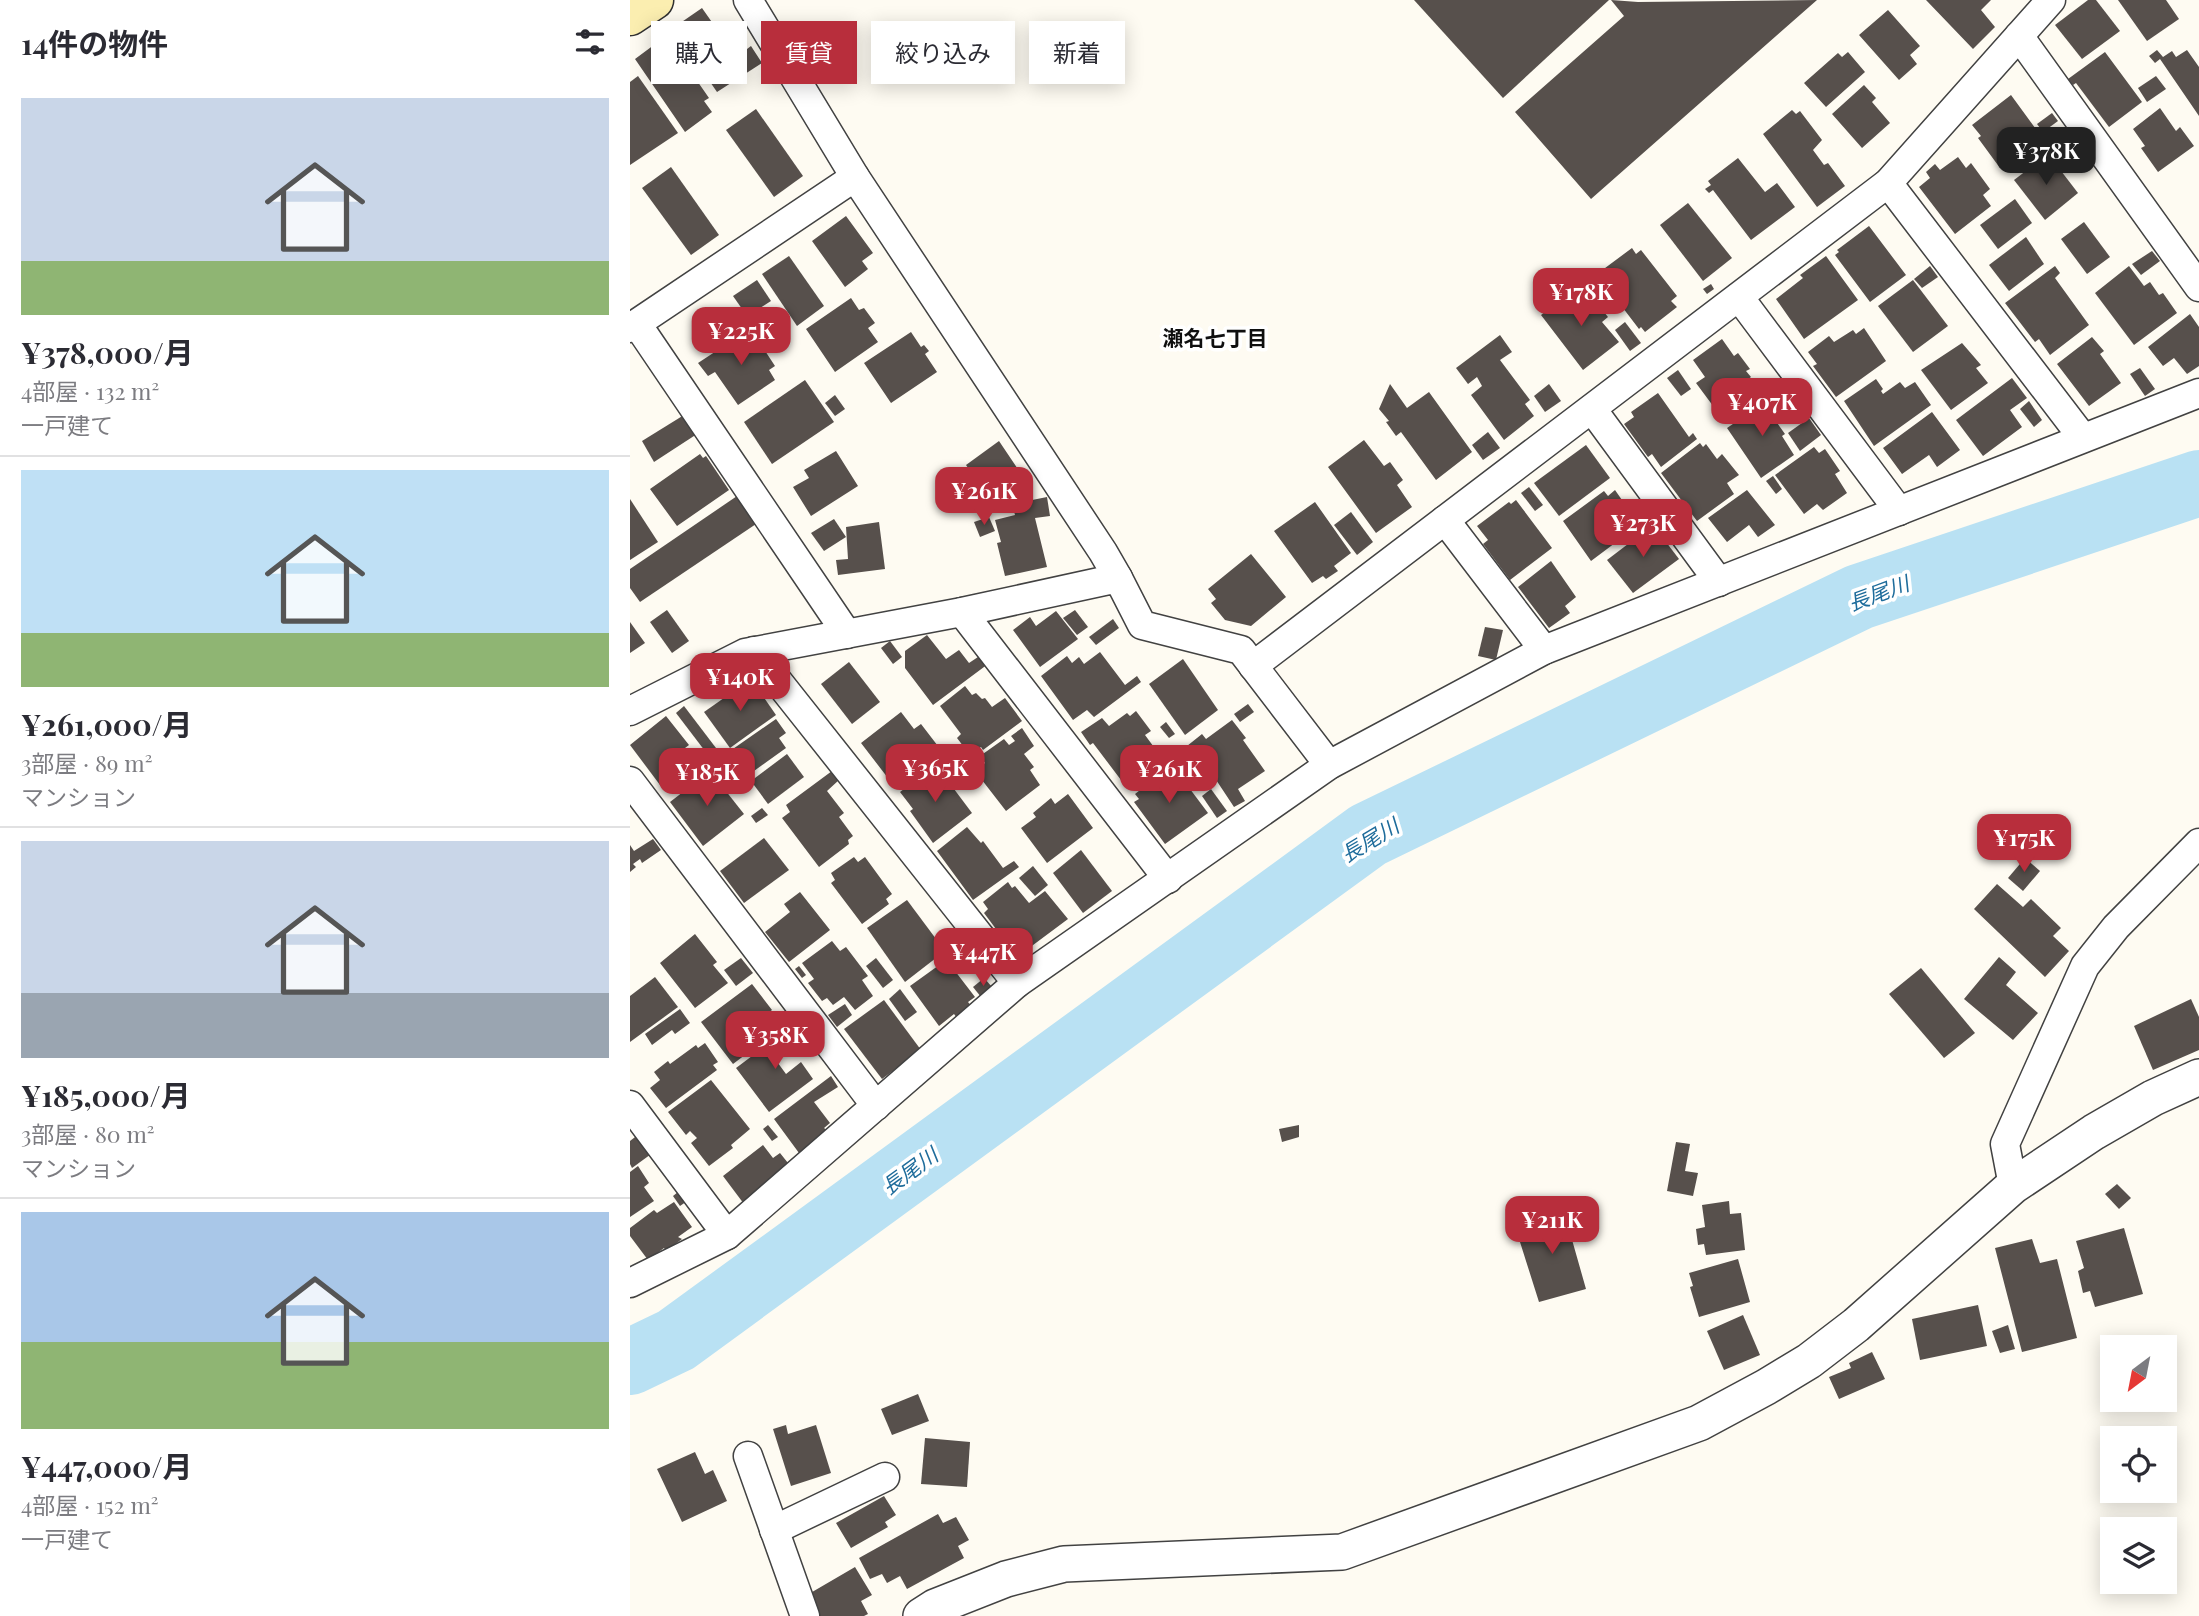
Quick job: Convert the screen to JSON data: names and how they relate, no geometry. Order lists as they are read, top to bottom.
{
  "districts": ["瀬名七丁目"],
  "water": ["長尾川"],
  "north": "bottom left",
  "page": {
    "heading": "14件の物件",
    "chip": [
      "購入",
      "賃貸",
      "絞り込み",
      "新着"
    ],
    "list": [
      {
        "name": "¥378,000/月",
        "note": "4部屋 · 132 m² · 一戸建て"
      },
      {
        "name": "¥261,000/月",
        "note": "3部屋 · 89 m² · マンション"
      },
      {
        "name": "¥185,000/月",
        "note": "3部屋 · 80 m² · マンション"
      },
      {
        "name": "¥447,000/月",
        "note": "4部屋 · 152 m² · 一戸建て"
      }
    ],
    "price": [
      "¥378K",
      "¥178K",
      "¥225K",
      "¥407K",
      "¥261K",
      "¥273K",
      "¥140K",
      "¥365K",
      "¥261K",
      "¥185K",
      "¥175K",
      "¥447K",
      "¥358K",
      "¥211K"
    ]
  }
}
